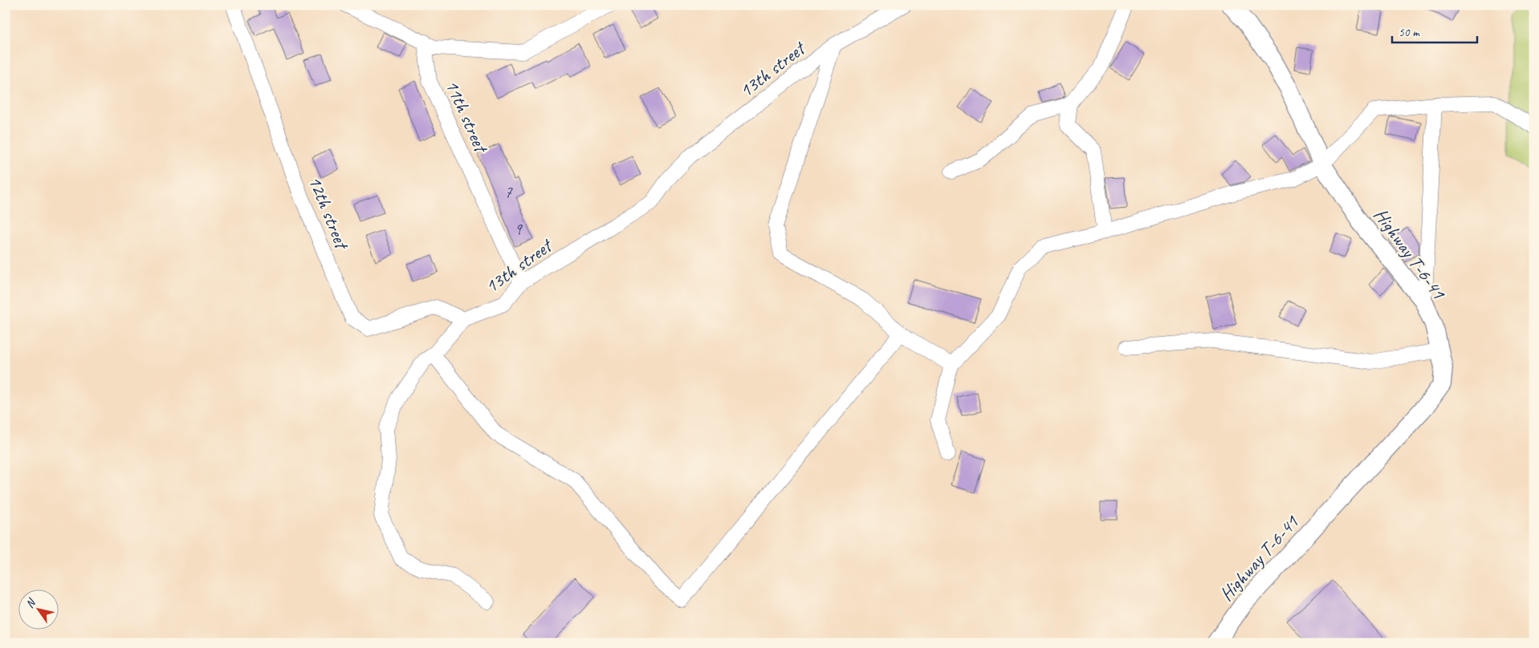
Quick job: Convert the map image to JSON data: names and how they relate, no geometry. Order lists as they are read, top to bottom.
{
  "streets": {
    "main road": ["Highway T-6-41"],
    "street": ["13th street", "11th street", "12th street"]
  },
  "crossings": [
    ["13th street", "11th street"],
    ["13th street", "12th street"]
  ],
  "house_numbers": ["7", "9"],
  "scale_bar": "50 m",
  "north": "top left"
}
